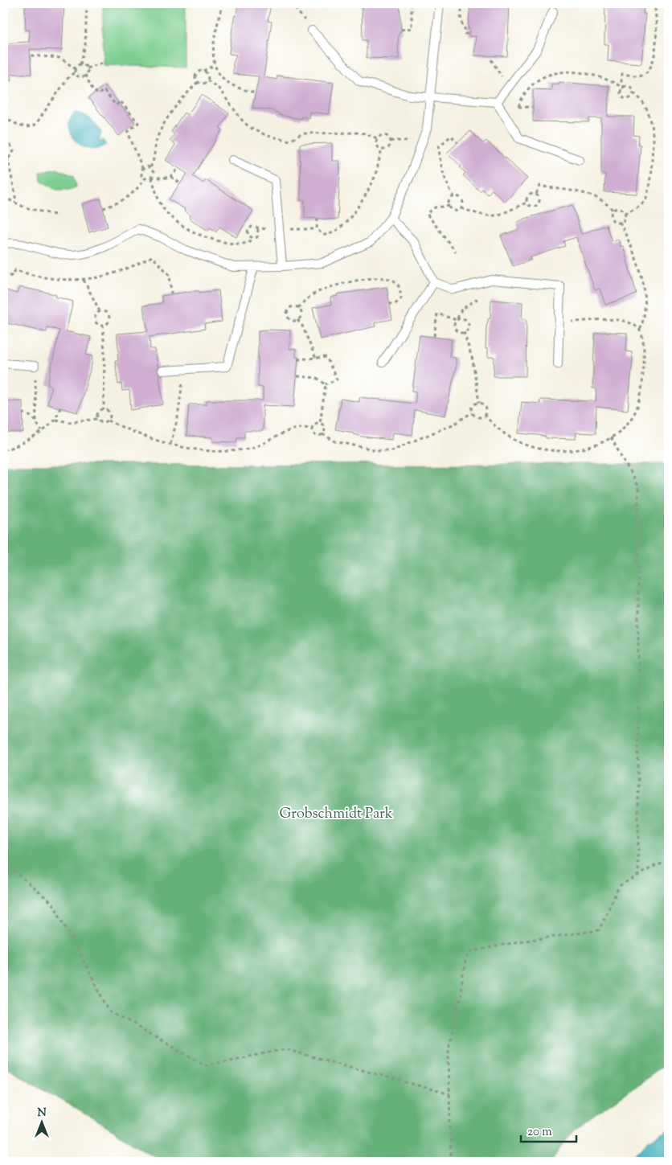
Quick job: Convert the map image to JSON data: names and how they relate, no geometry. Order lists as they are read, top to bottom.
{
  "parks": ["Grobschmidt Park"],
  "scale_bar": "20 m",
  "north": "top"
}
